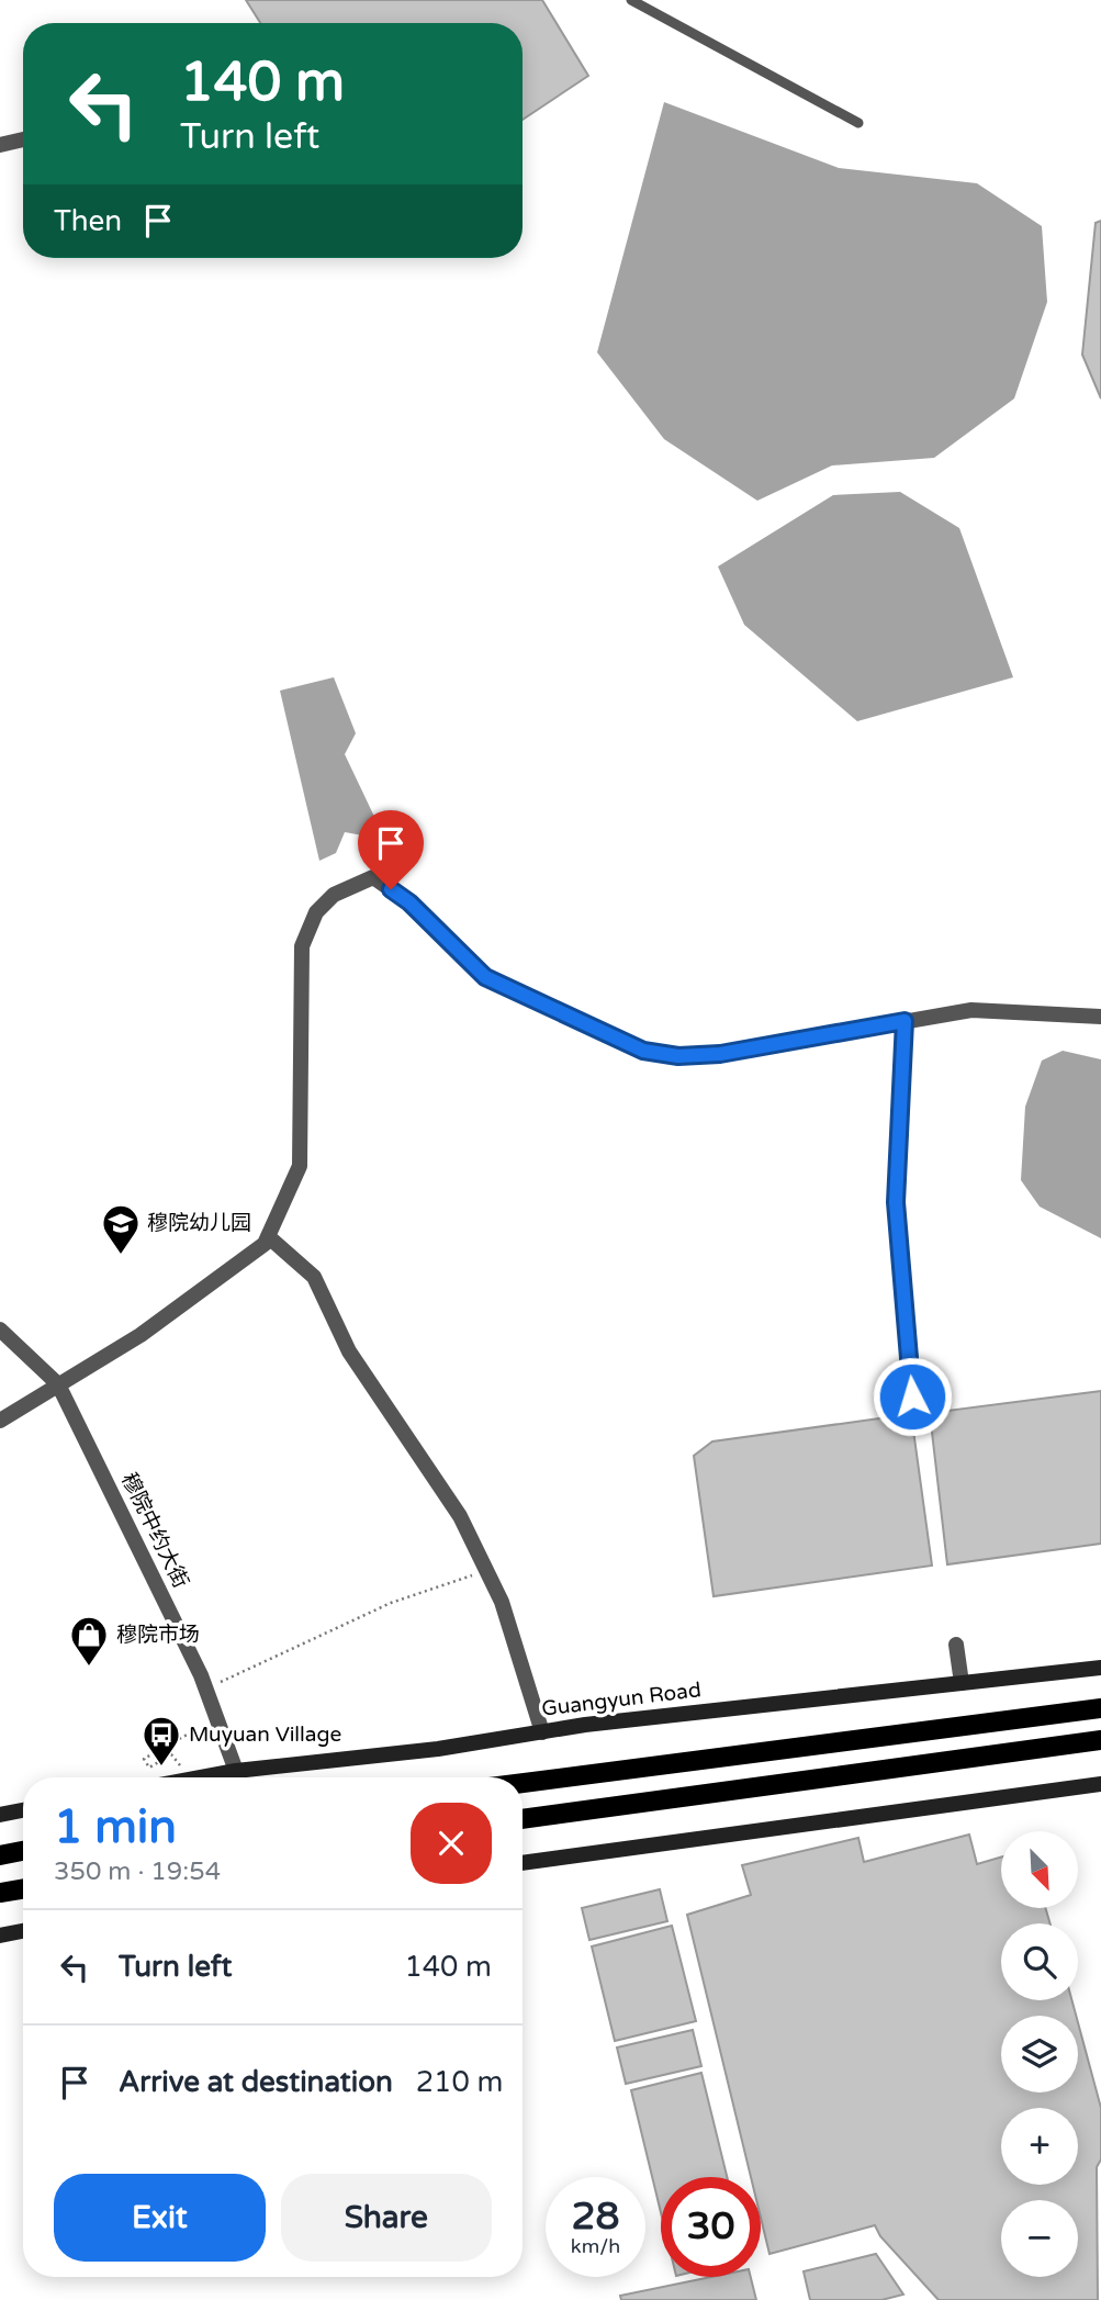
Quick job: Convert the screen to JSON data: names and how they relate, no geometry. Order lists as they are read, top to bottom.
{
  "streets": {
    "main road": ["Guangyun Road"],
    "street": ["穆院中约大街"]
  },
  "crossings": [
    ["穆院中约大街", "Guangyun Road"]
  ],
  "places": {
    "school or university": ["穆院幼儿园"],
    "shop": ["穆院市场"],
    "bus stop": ["Muyuan Village"]
  },
  "north": "bottom right",
  "page": {
    "turn": ["140 m", "Turn left"],
    "then": "Then",
    "heading": ["1 min", "350 m · 19:54"],
    "map_buttons": ["+", "−"],
    "list": [
      {
        "name": "Turn left",
        "value": "140 m"
      },
      {
        "name": "Arrive at destination",
        "value": "210 m"
      }
    ],
    "buttons": ["Exit", "Share"],
    "speed": "28 km/h",
    "limit": "30"
  }
}
